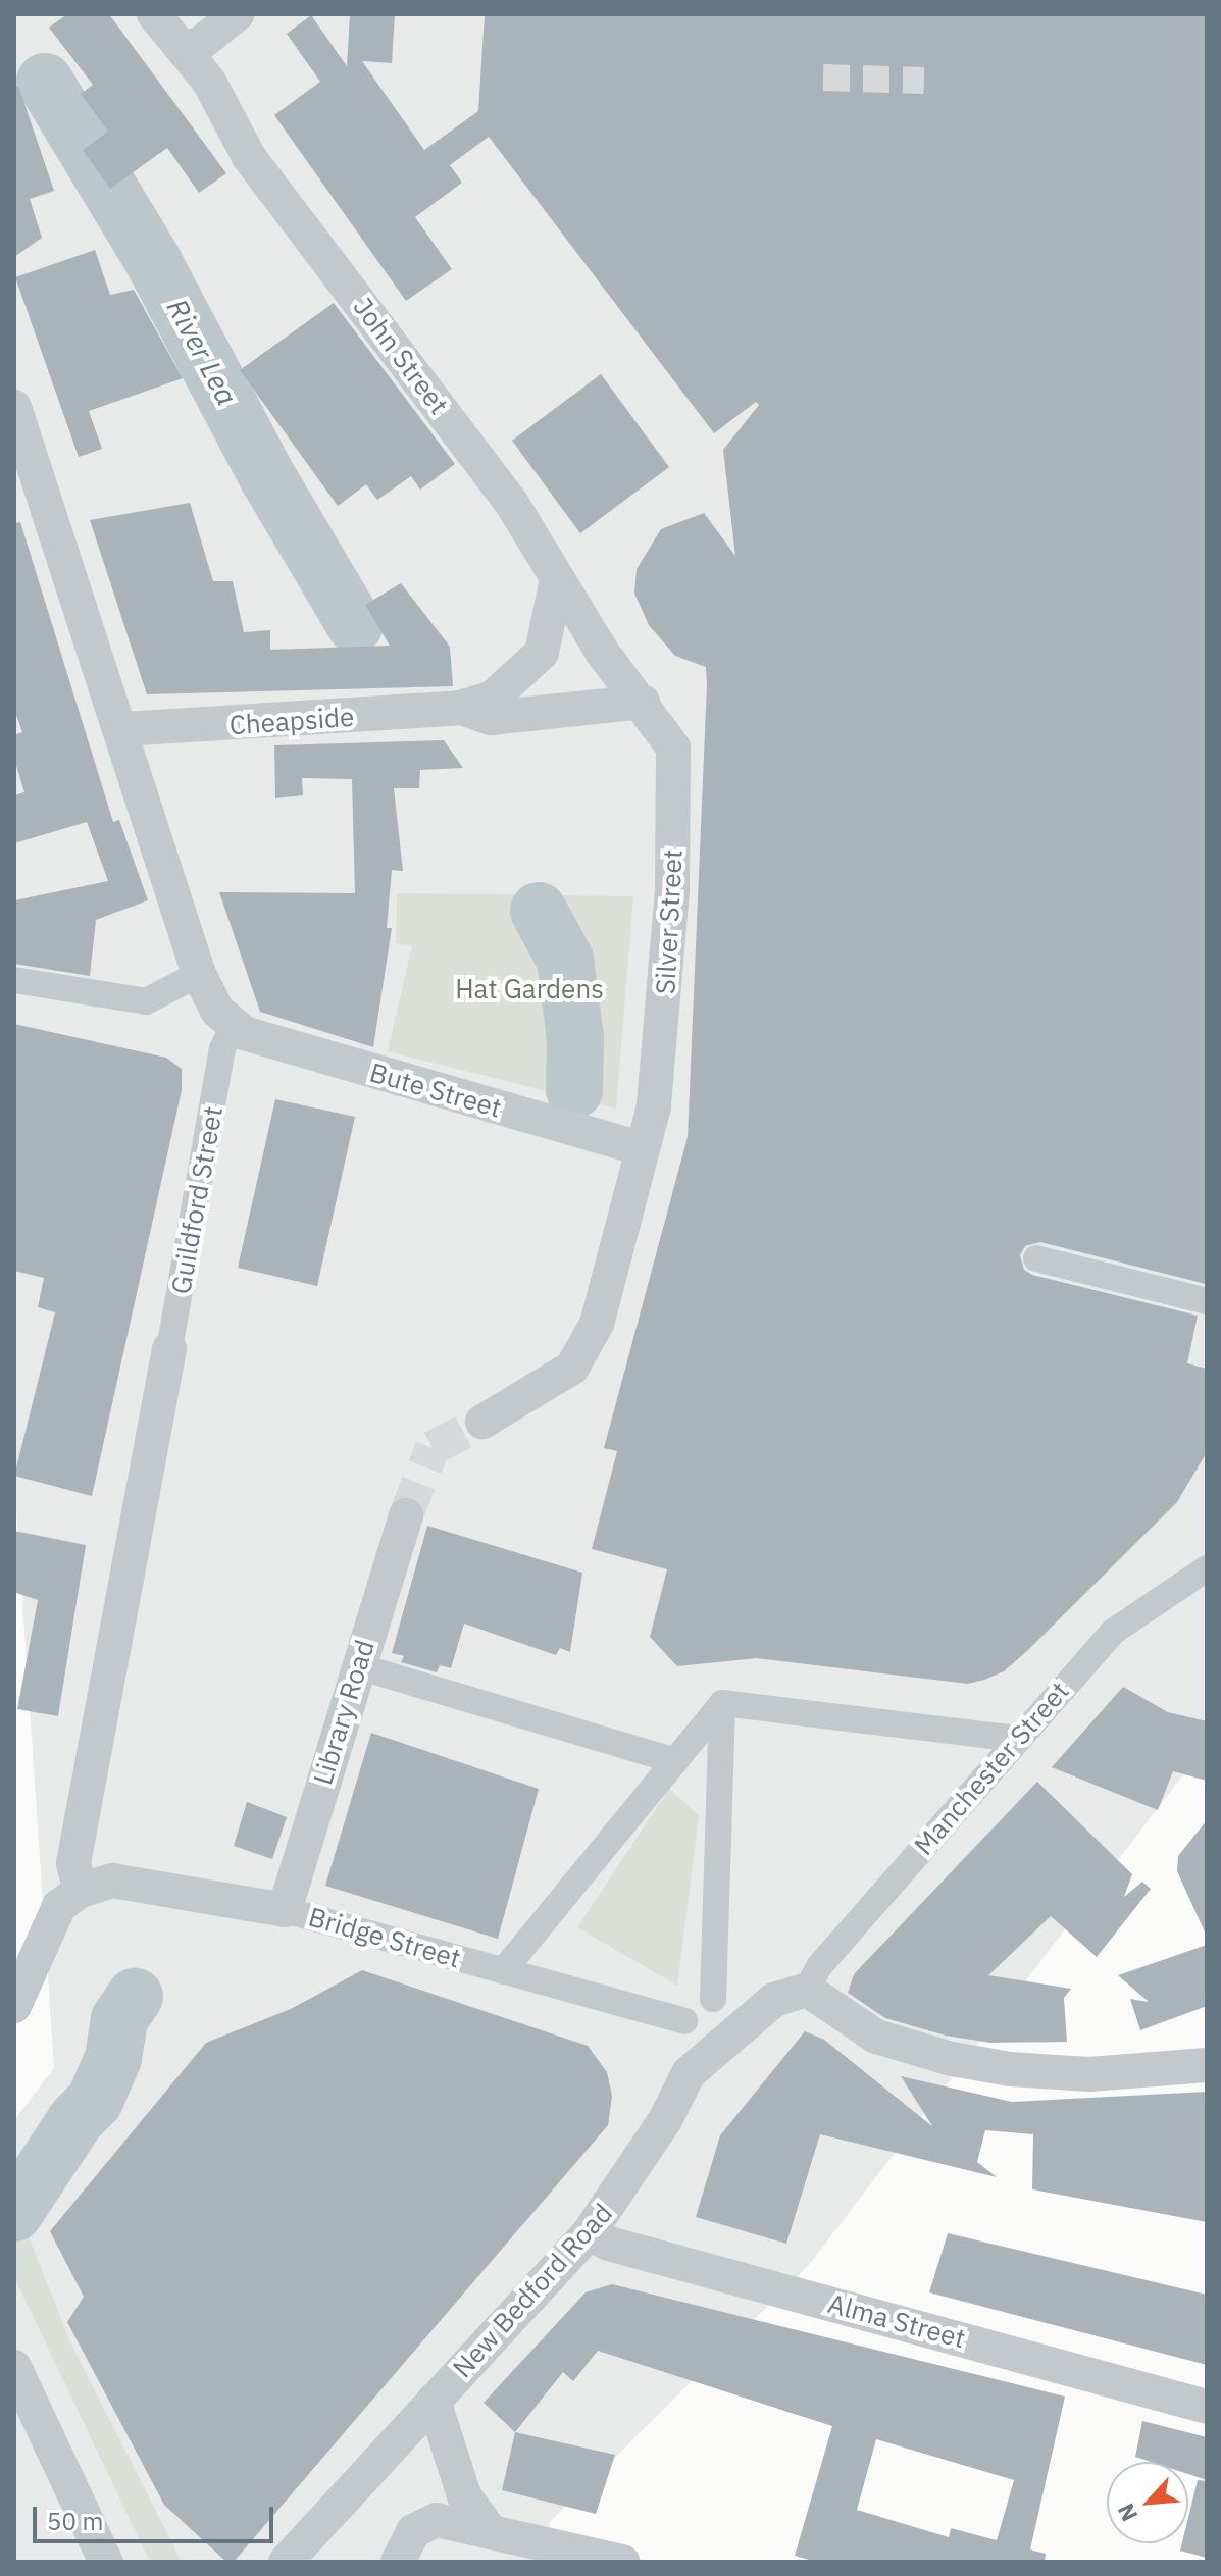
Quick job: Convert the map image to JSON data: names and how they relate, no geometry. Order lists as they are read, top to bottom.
{
  "streets": {
    "street": [
      "John Street",
      "Cheapside",
      "Silver Street",
      "Bute Street",
      "Guildford Street",
      "Library Road",
      "Manchester Street",
      "Bridge Street",
      "New Bedford Road",
      "Alma Street"
    ]
  },
  "crossings": [
    ["John Street", "Silver Street"],
    ["Silver Street", "Bute Street"],
    ["Bute Street", "Guildford Street"],
    ["Guildford Street", "Bridge Street"],
    ["Library Road", "Bridge Street"],
    ["Manchester Street", "New Bedford Road"],
    ["New Bedford Road", "Alma Street"]
  ],
  "water": ["River Lea"],
  "parks": ["Hat Gardens"],
  "scale_bar": "50 m",
  "north": "bottom left"
}
